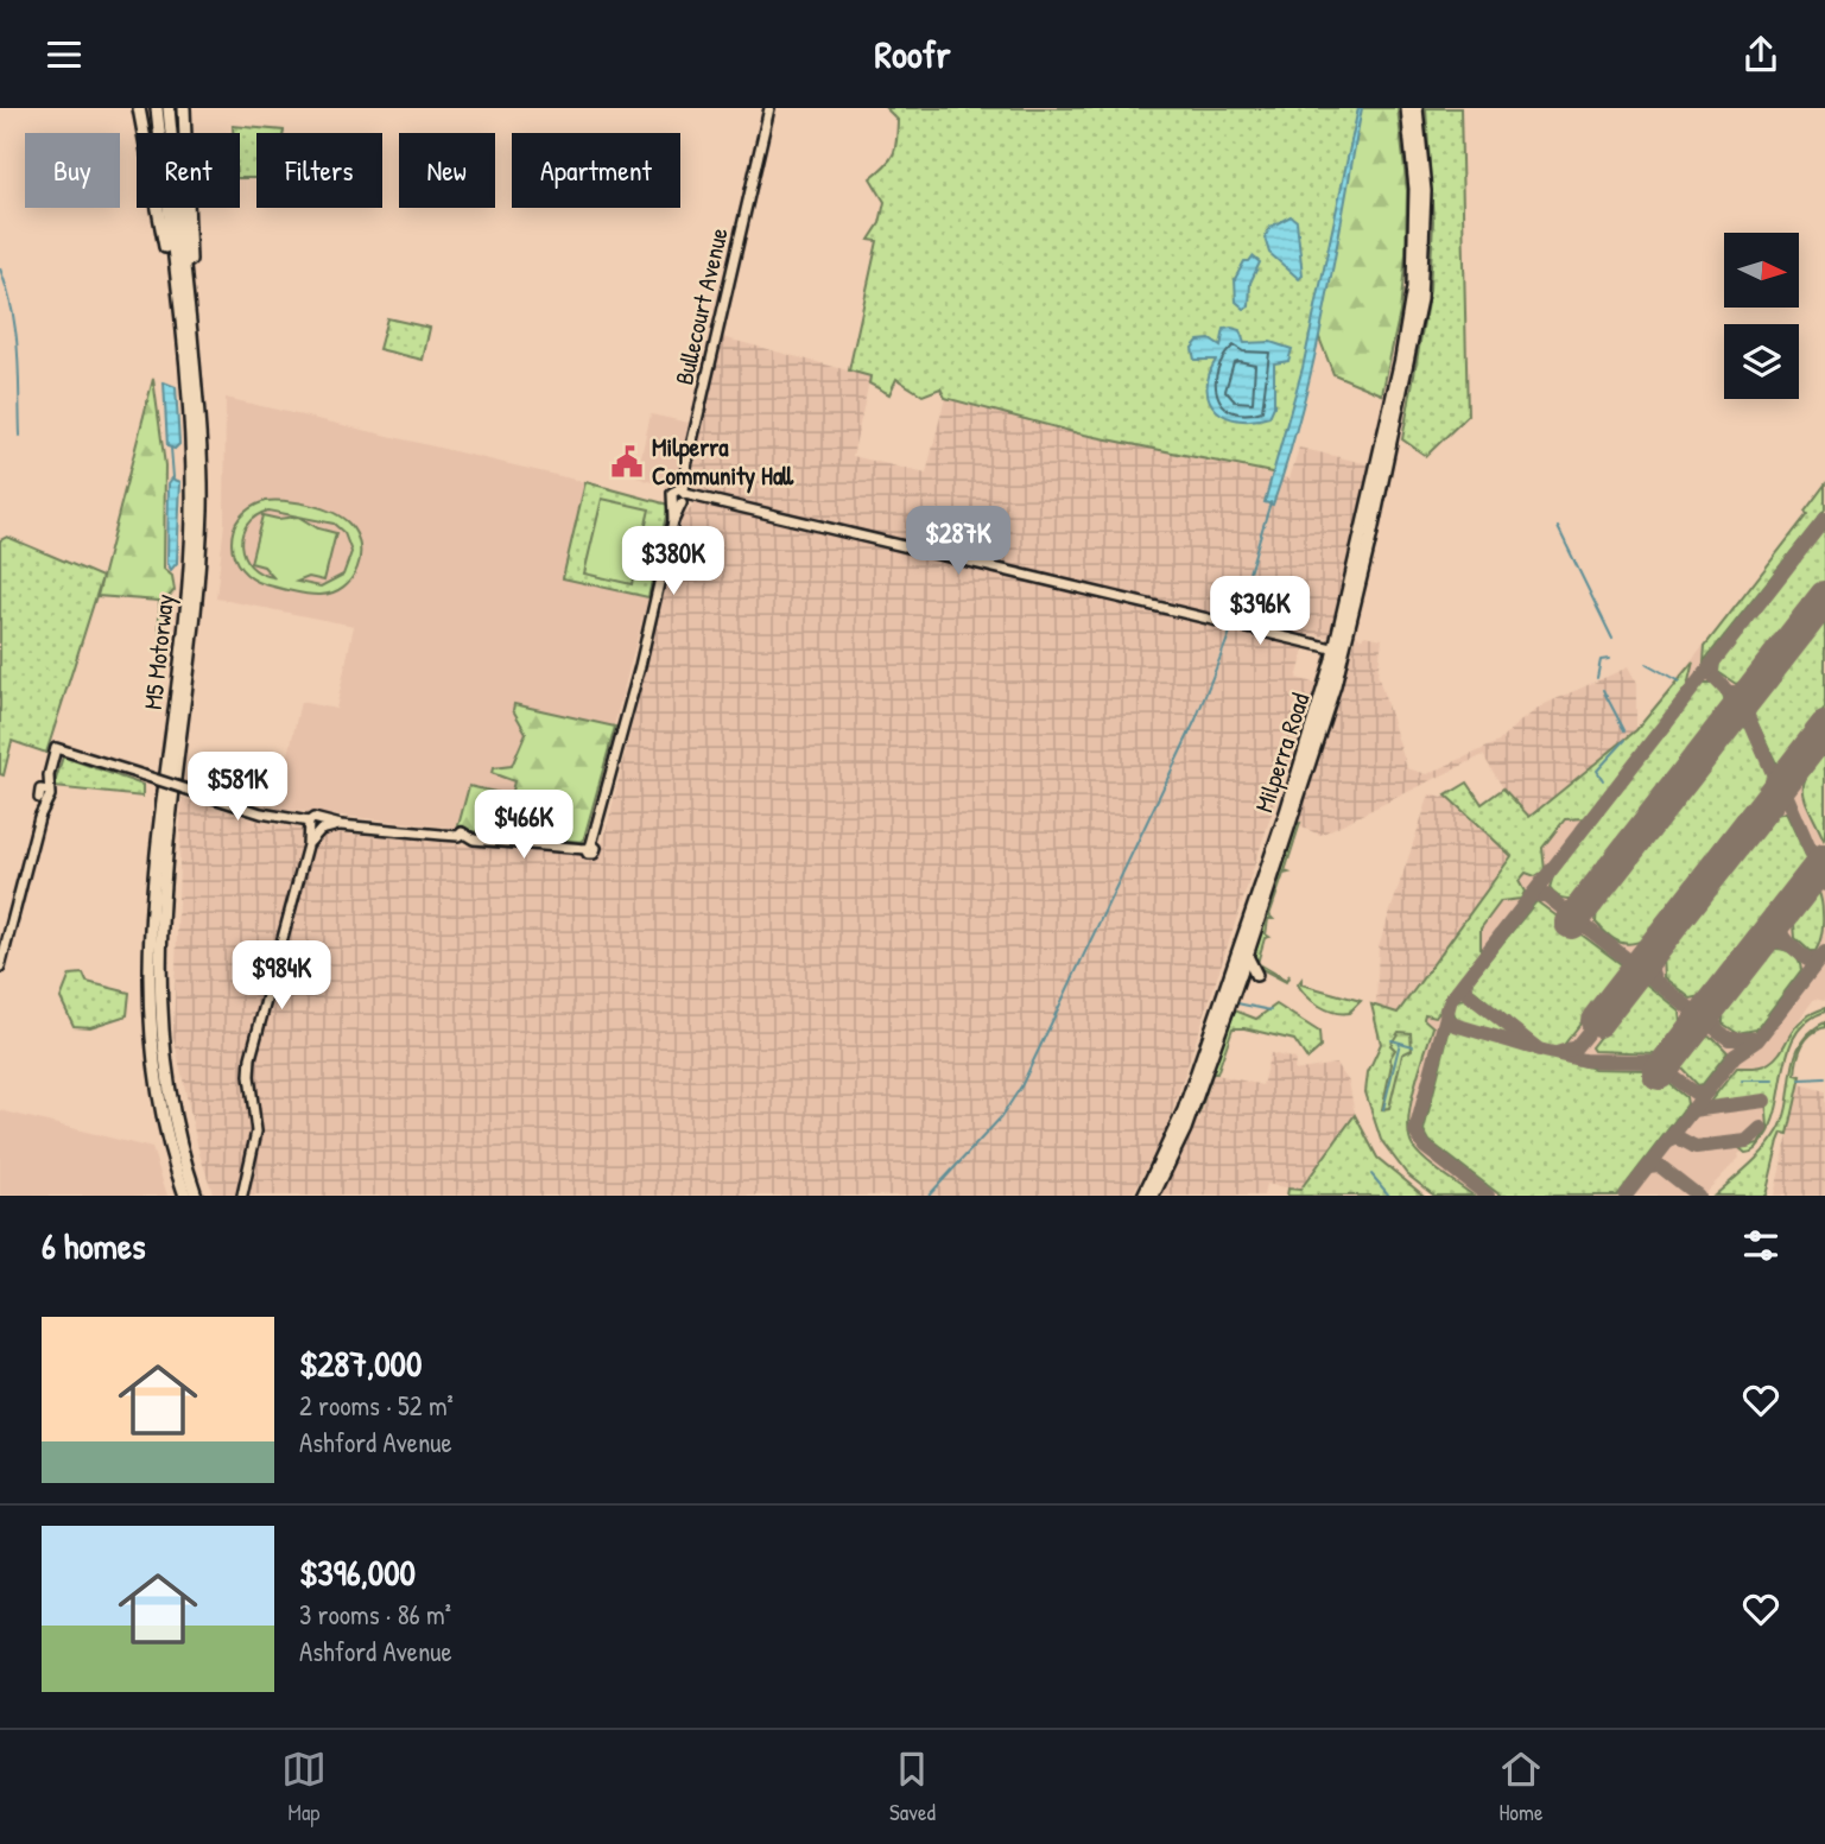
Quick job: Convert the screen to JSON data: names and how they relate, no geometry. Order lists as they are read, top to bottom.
{
  "streets": {
    "highway": ["M5 Motorway", "Milperra Road"],
    "main road": ["Bullecourt Avenue"]
  },
  "places": {
    "public building": ["Milperra Community Hall"]
  },
  "north": "right",
  "page": {
    "header": "Roofr",
    "chip": [
      "Buy",
      "Rent",
      "Filters",
      "New",
      "Apartment"
    ],
    "price": [
      "$287K",
      "$380K",
      "$396K",
      "$581K",
      "$466K",
      "$984K"
    ],
    "heading": "6 homes",
    "list": [
      {
        "name": "$287,000",
        "note": "2 rooms · 52 m² · Ashford Avenue"
      },
      {
        "name": "$396,000",
        "note": "3 rooms · 86 m² · Ashford Avenue"
      }
    ],
    "tabs": ["Map", "Saved", "Home"]
  }
}
